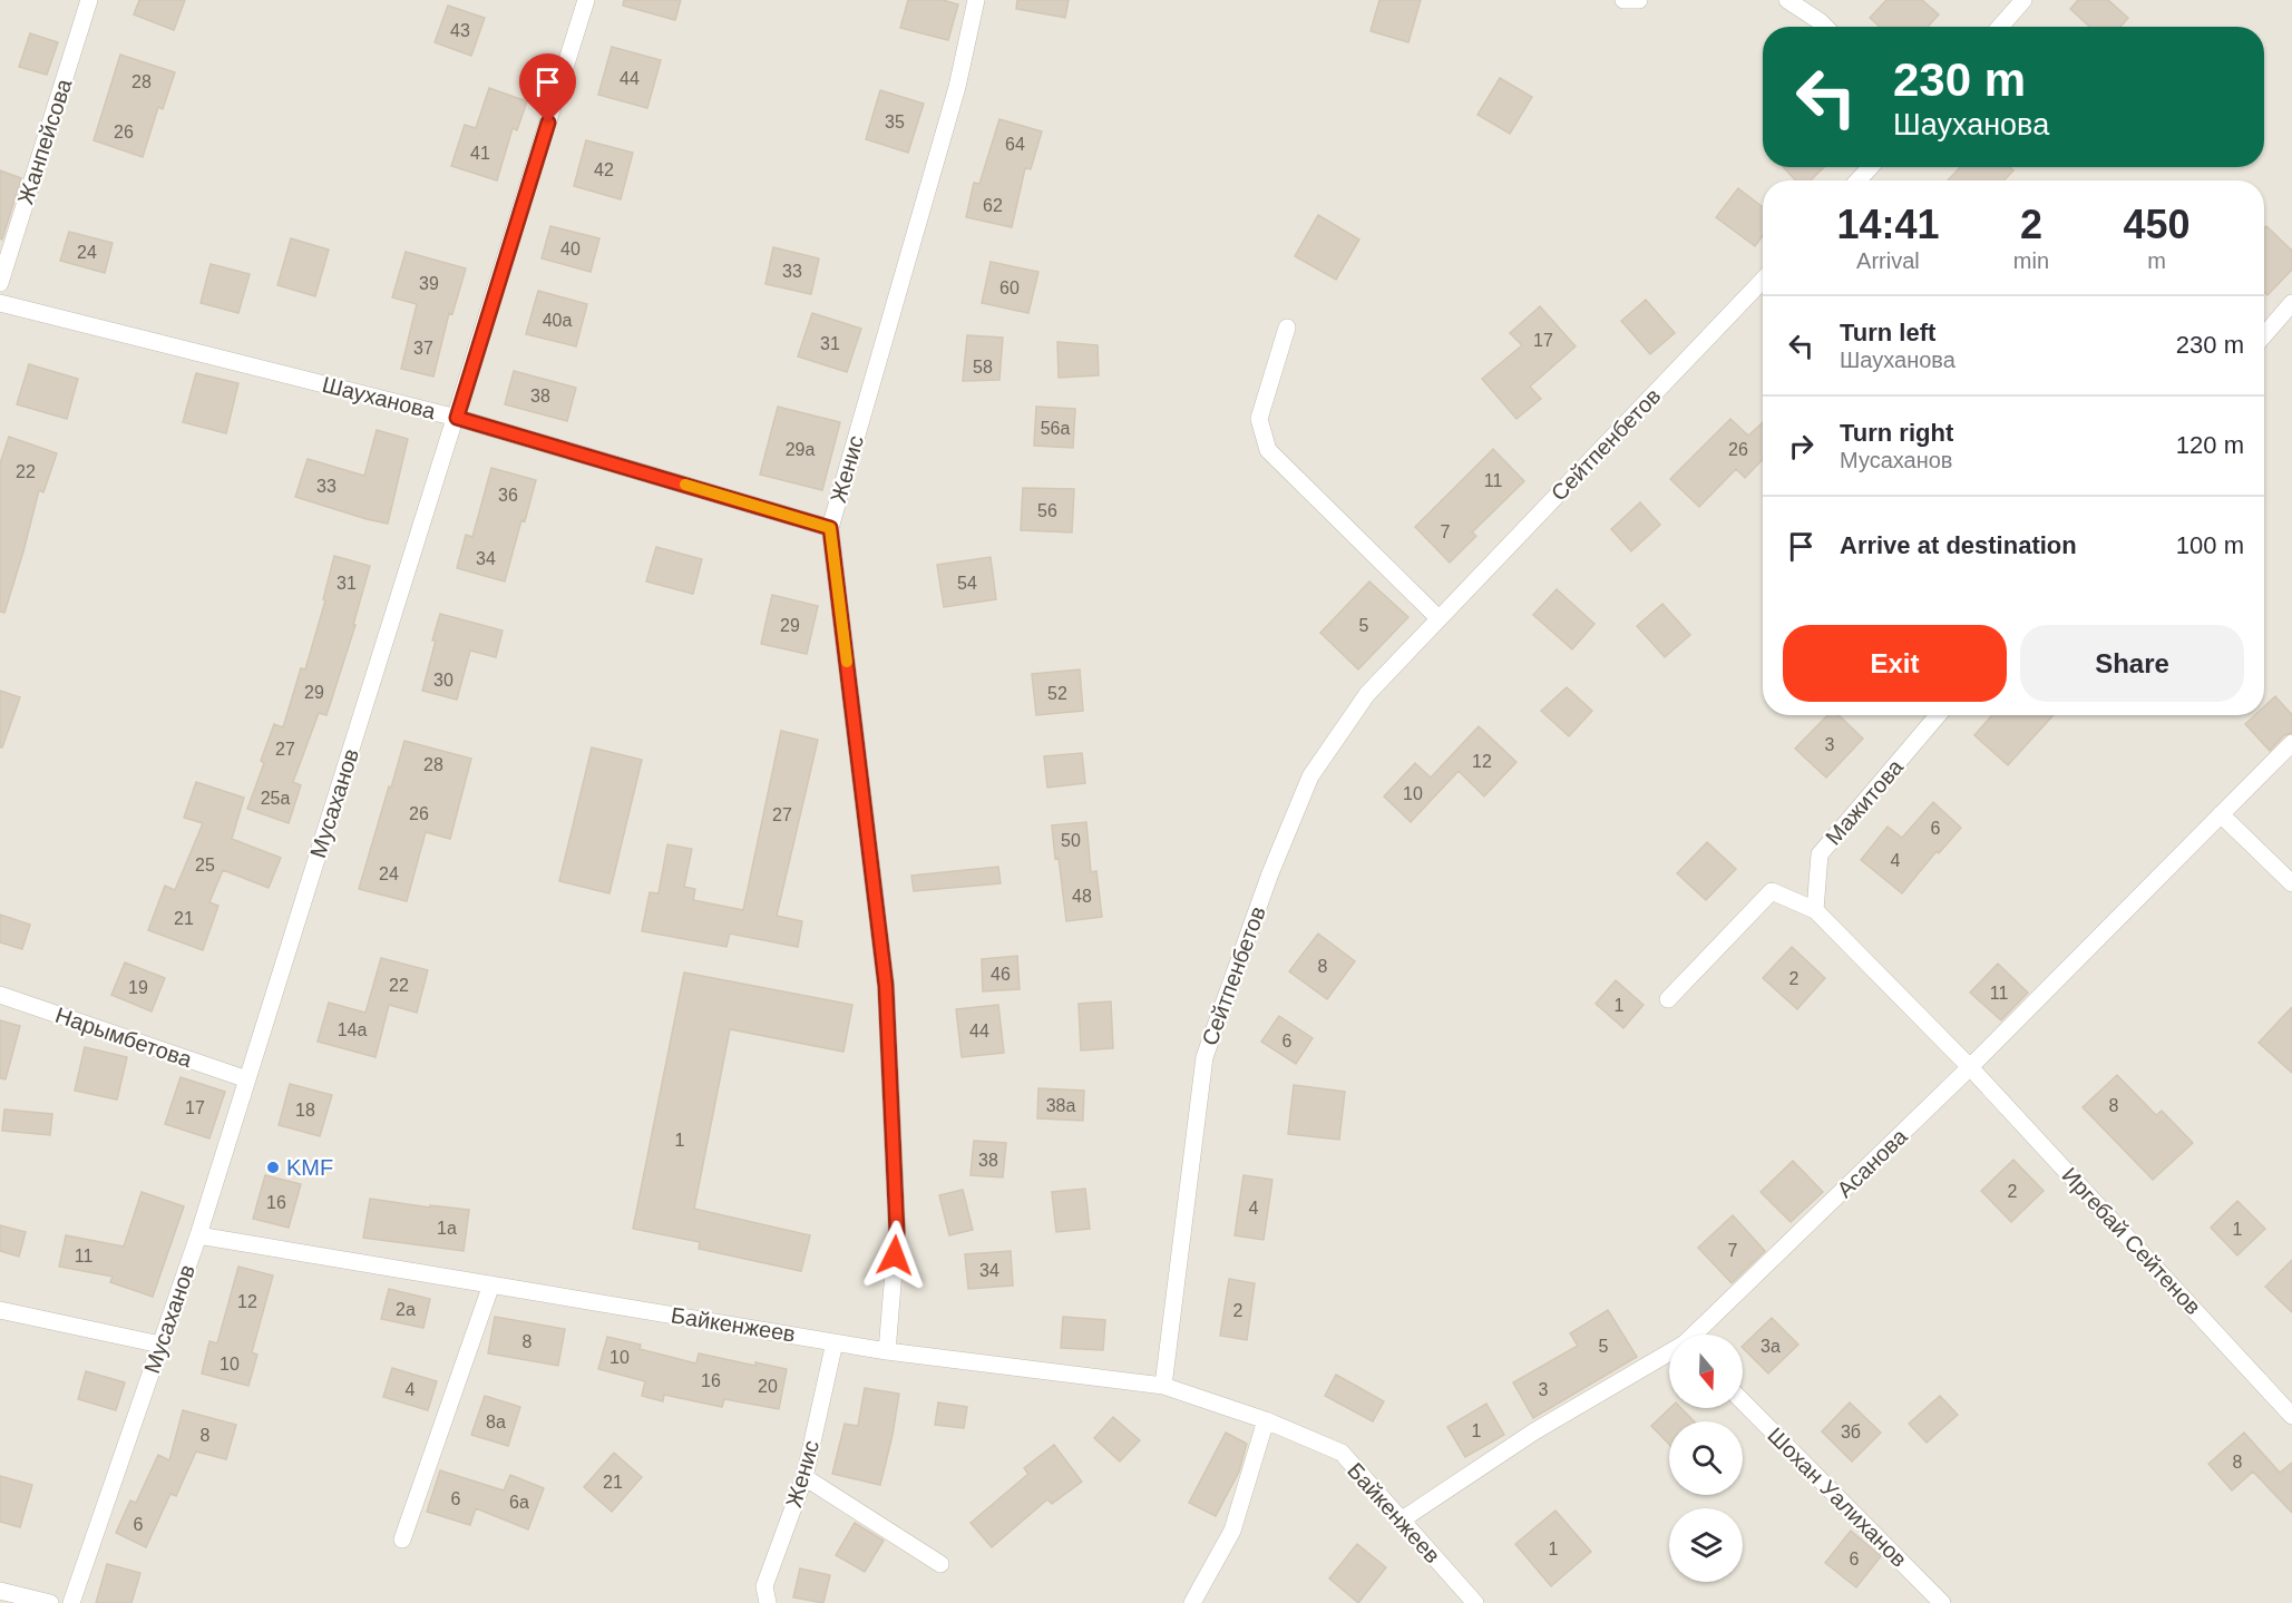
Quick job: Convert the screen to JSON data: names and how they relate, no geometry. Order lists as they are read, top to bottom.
{
  "streets": {
    "street": [
      "Жанпейсова",
      "Шауханова",
      "Сейтпенбетов",
      "Женис",
      "Мажитова",
      "Мусаханов",
      "Нарымбетова",
      "Асанова",
      "Иргебай Сейтенов",
      "Байкенжеев",
      "Шохан Уалиханов"
    ]
  },
  "crossings": [
    ["Шауханова", "Женис"],
    ["Шауханова", "Мусаханов"],
    ["Сейтпенбетов", "Байкенжеев"],
    ["Женис", "Байкенжеев"],
    ["Мусаханов", "Нарымбетова"],
    ["Мусаханов", "Байкенжеев"],
    ["Асанова", "Иргебай Сейтенов"],
    ["Асанова", "Байкенжеев"]
  ],
  "places": ["KMF"],
  "house_numbers": [
    "43",
    "44",
    "28",
    "35",
    "26",
    "64",
    "41",
    "42",
    "62",
    "40",
    "24",
    "33",
    "39",
    "60",
    "40а",
    "17",
    "31",
    "37",
    "58",
    "38",
    "56а",
    "29а",
    "26",
    "22",
    "11",
    "33",
    "36",
    "56",
    "7",
    "34",
    "31",
    "54",
    "29",
    "5",
    "30",
    "29",
    "52",
    "3",
    "27",
    "12",
    "28",
    "10",
    "25а",
    "26",
    "27",
    "6",
    "50",
    "4",
    "25",
    "24",
    "48",
    "21",
    "8",
    "46",
    "2",
    "22",
    "19",
    "11",
    "1",
    "14а",
    "44",
    "6",
    "38а",
    "8",
    "17",
    "18",
    "1",
    "38",
    "2",
    "16",
    "4",
    "1а",
    "1",
    "7",
    "11",
    "34",
    "12",
    "2а",
    "2",
    "8",
    "5",
    "3а",
    "10",
    "10",
    "16",
    "20",
    "4",
    "3",
    "8а",
    "1",
    "3б",
    "8",
    "8",
    "21",
    "6",
    "6а",
    "6",
    "1",
    "6"
  ],
  "north": "bottom",
  "page": {
    "turn": ["230 m", "Шауханова"],
    "eta": [
      "14:41",
      "Arrival",
      "2",
      "min",
      "450",
      "m"
    ],
    "list": [
      {
        "name": "Turn left",
        "note": "Шауханова",
        "value": "230 m"
      },
      {
        "name": "Turn right",
        "note": "Мусаханов",
        "value": "120 m"
      },
      {
        "name": "Arrive at destination",
        "value": "100 m"
      }
    ],
    "buttons": ["Exit", "Share"]
  }
}
